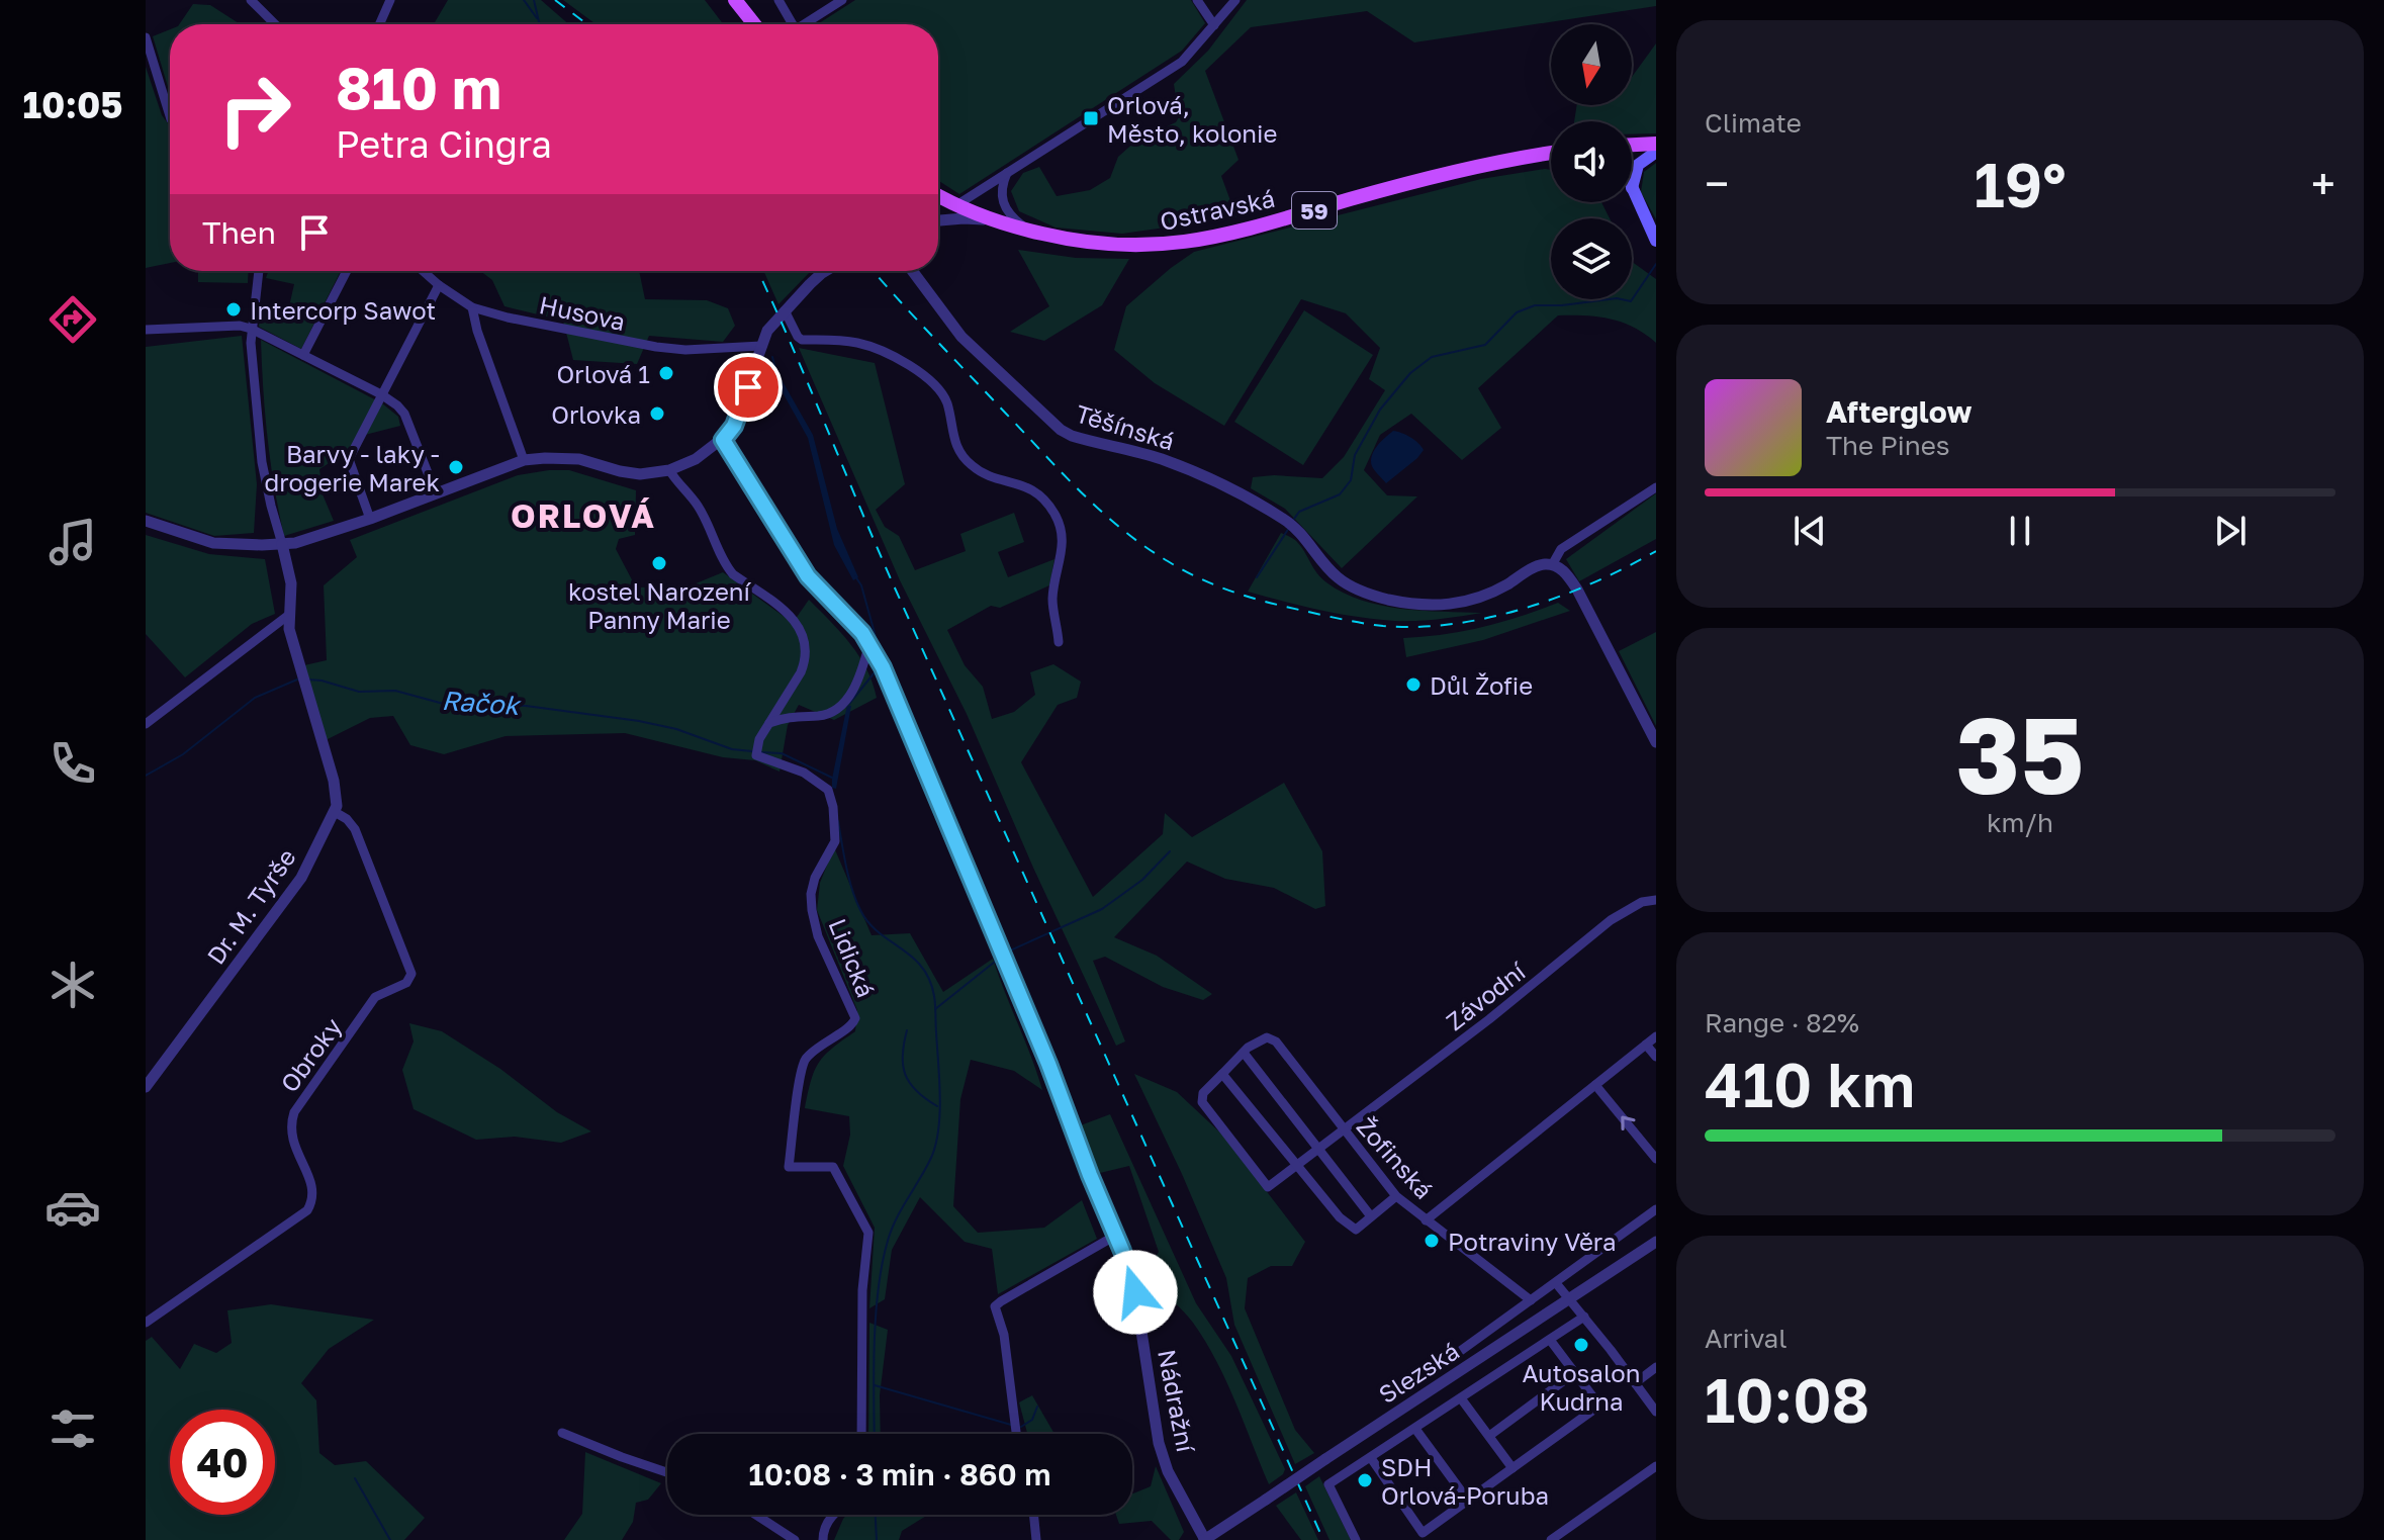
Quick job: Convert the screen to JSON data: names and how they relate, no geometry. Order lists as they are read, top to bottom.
{
  "streets": {
    "main road": ["Ostravská", "59"],
    "street": [
      "Husova",
      "Těšínská",
      "Dr. M. Tyrše",
      "Lidická",
      "Závodní",
      "Obroky",
      "Žofinská",
      "Slezská",
      "Nádražní"
    ]
  },
  "crossings": [
    ["Dr. M. Tyrše", "Obroky"],
    ["Závodní", "Žofinská"],
    ["Žofinská", "Slezská"],
    ["Slezská", "Nádražní"]
  ],
  "districts": ["ORLOVÁ"],
  "water": ["Račok"],
  "places": {
    "transit": ["Orlová, Město, kolonie"],
    "other": [
      "Intercorp Sawot",
      "Orlová 1",
      "Orlovka",
      "Barvy - laky - drogerie Marek",
      "kostel Narození Panny Marie",
      "Důl Žofie",
      "Potraviny Věra",
      "Autosalon Kudrna",
      "SDH Orlová-Poruba"
    ]
  },
  "north": "bottom",
  "page": {
    "tabs": "10:05",
    "tile": [
      "Climate",
      ["35", "km/h"],
      ["Range · 82%", "410 km"],
      ["Arrival", "10:08"]
    ],
    "turn": ["810 m", "Petra Cingra"],
    "heat": ["−", "19°", "+"],
    "then": "Then",
    "song": ["Afterglow", "The Pines"],
    "limit": "40",
    "trip": "10:08 · 3 min · 860 m"
  }
}
